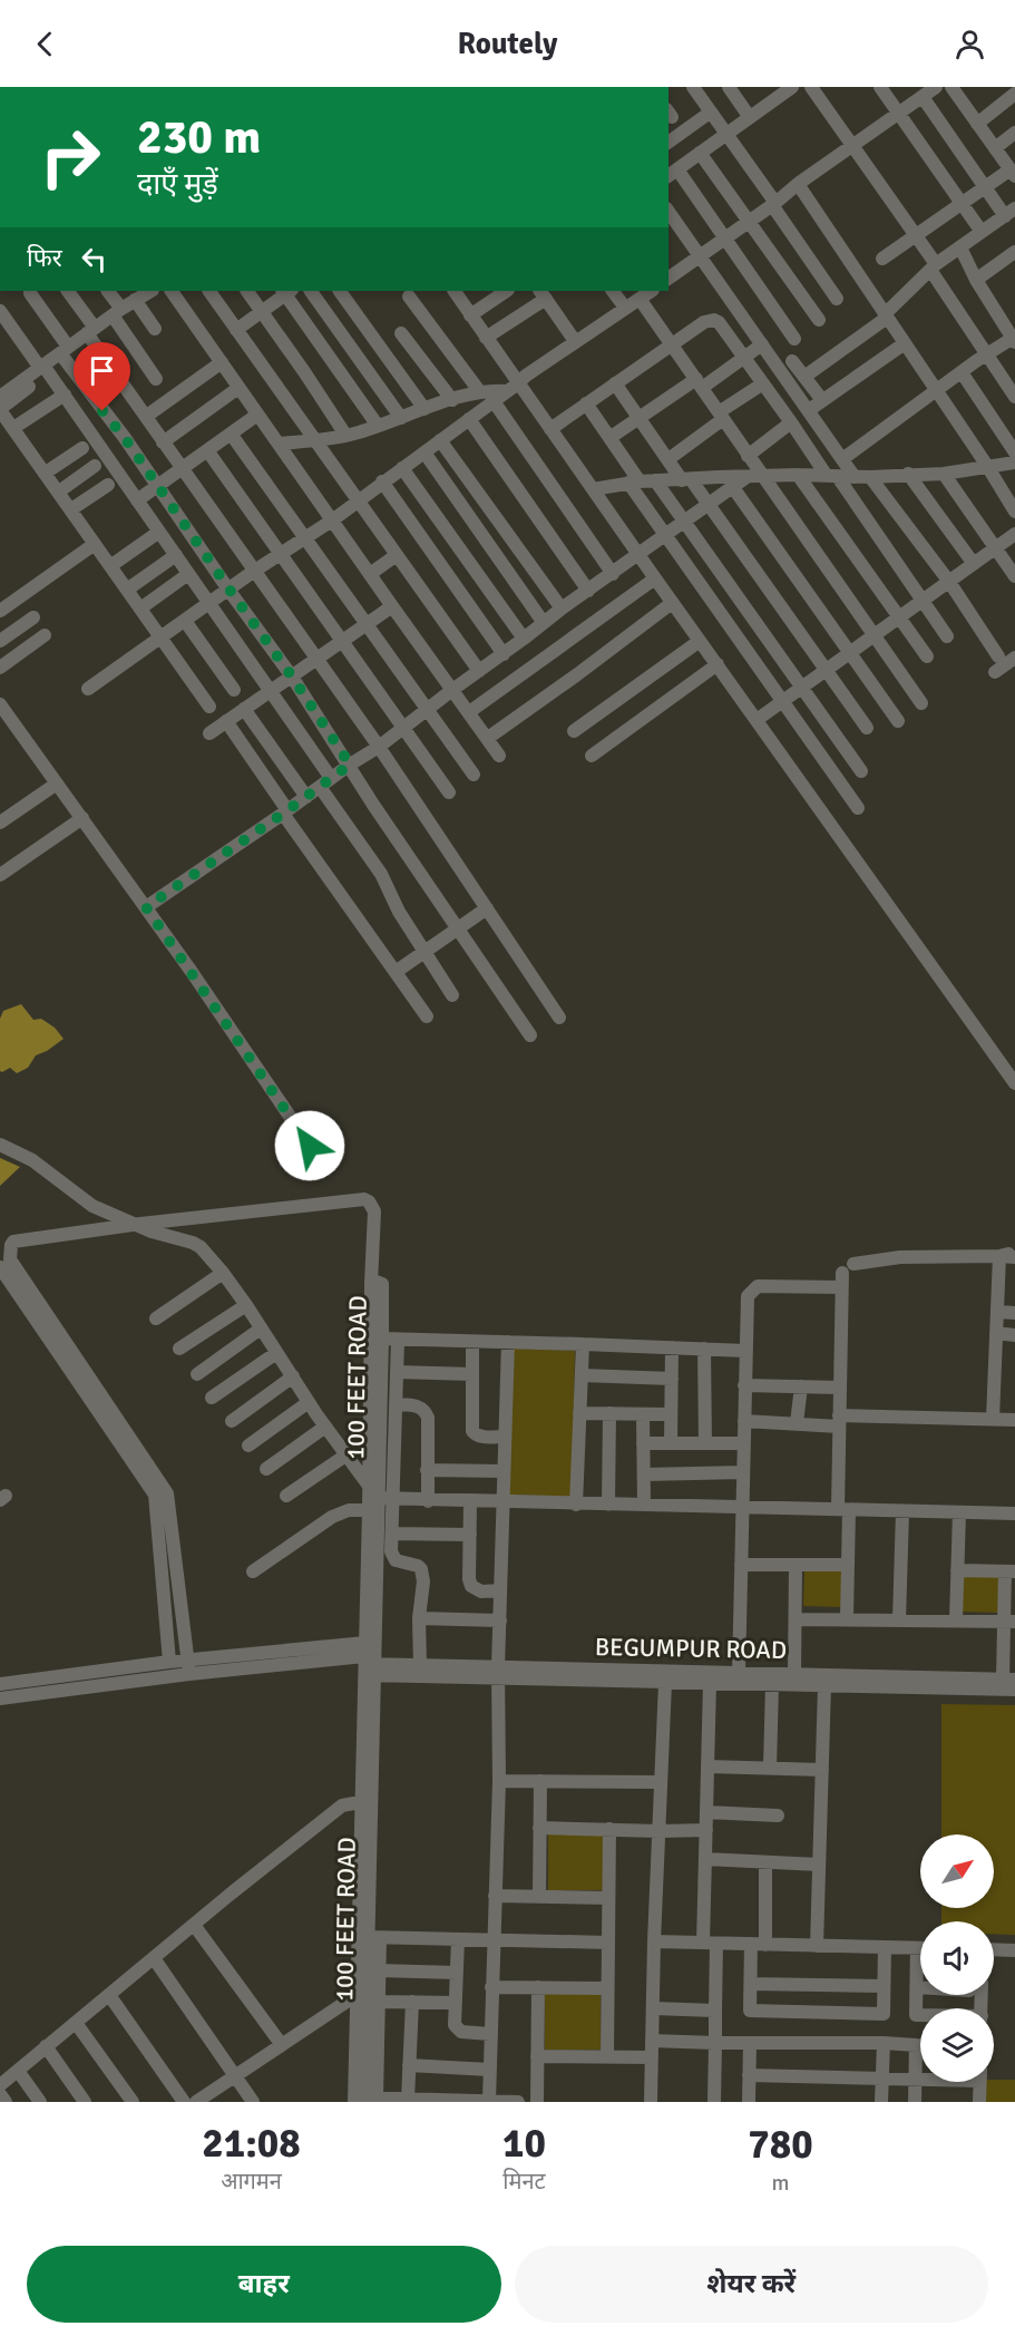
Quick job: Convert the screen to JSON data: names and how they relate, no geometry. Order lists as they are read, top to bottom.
{
  "streets": {
    "street": ["100 FEET ROAD", "BEGUMPUR ROAD"]
  },
  "crossings": [
    ["100 FEET ROAD", "BEGUMPUR ROAD"]
  ],
  "north": "top right",
  "page": {
    "header": "Routely",
    "turn": ["230 m", "दाएँ मुड़ें"],
    "then": "फिर",
    "eta": [
      "21:08",
      "आगमन",
      "10",
      "मिनट",
      "780",
      "m"
    ],
    "buttons": ["बाहर", "शेयर करें"]
  }
}
